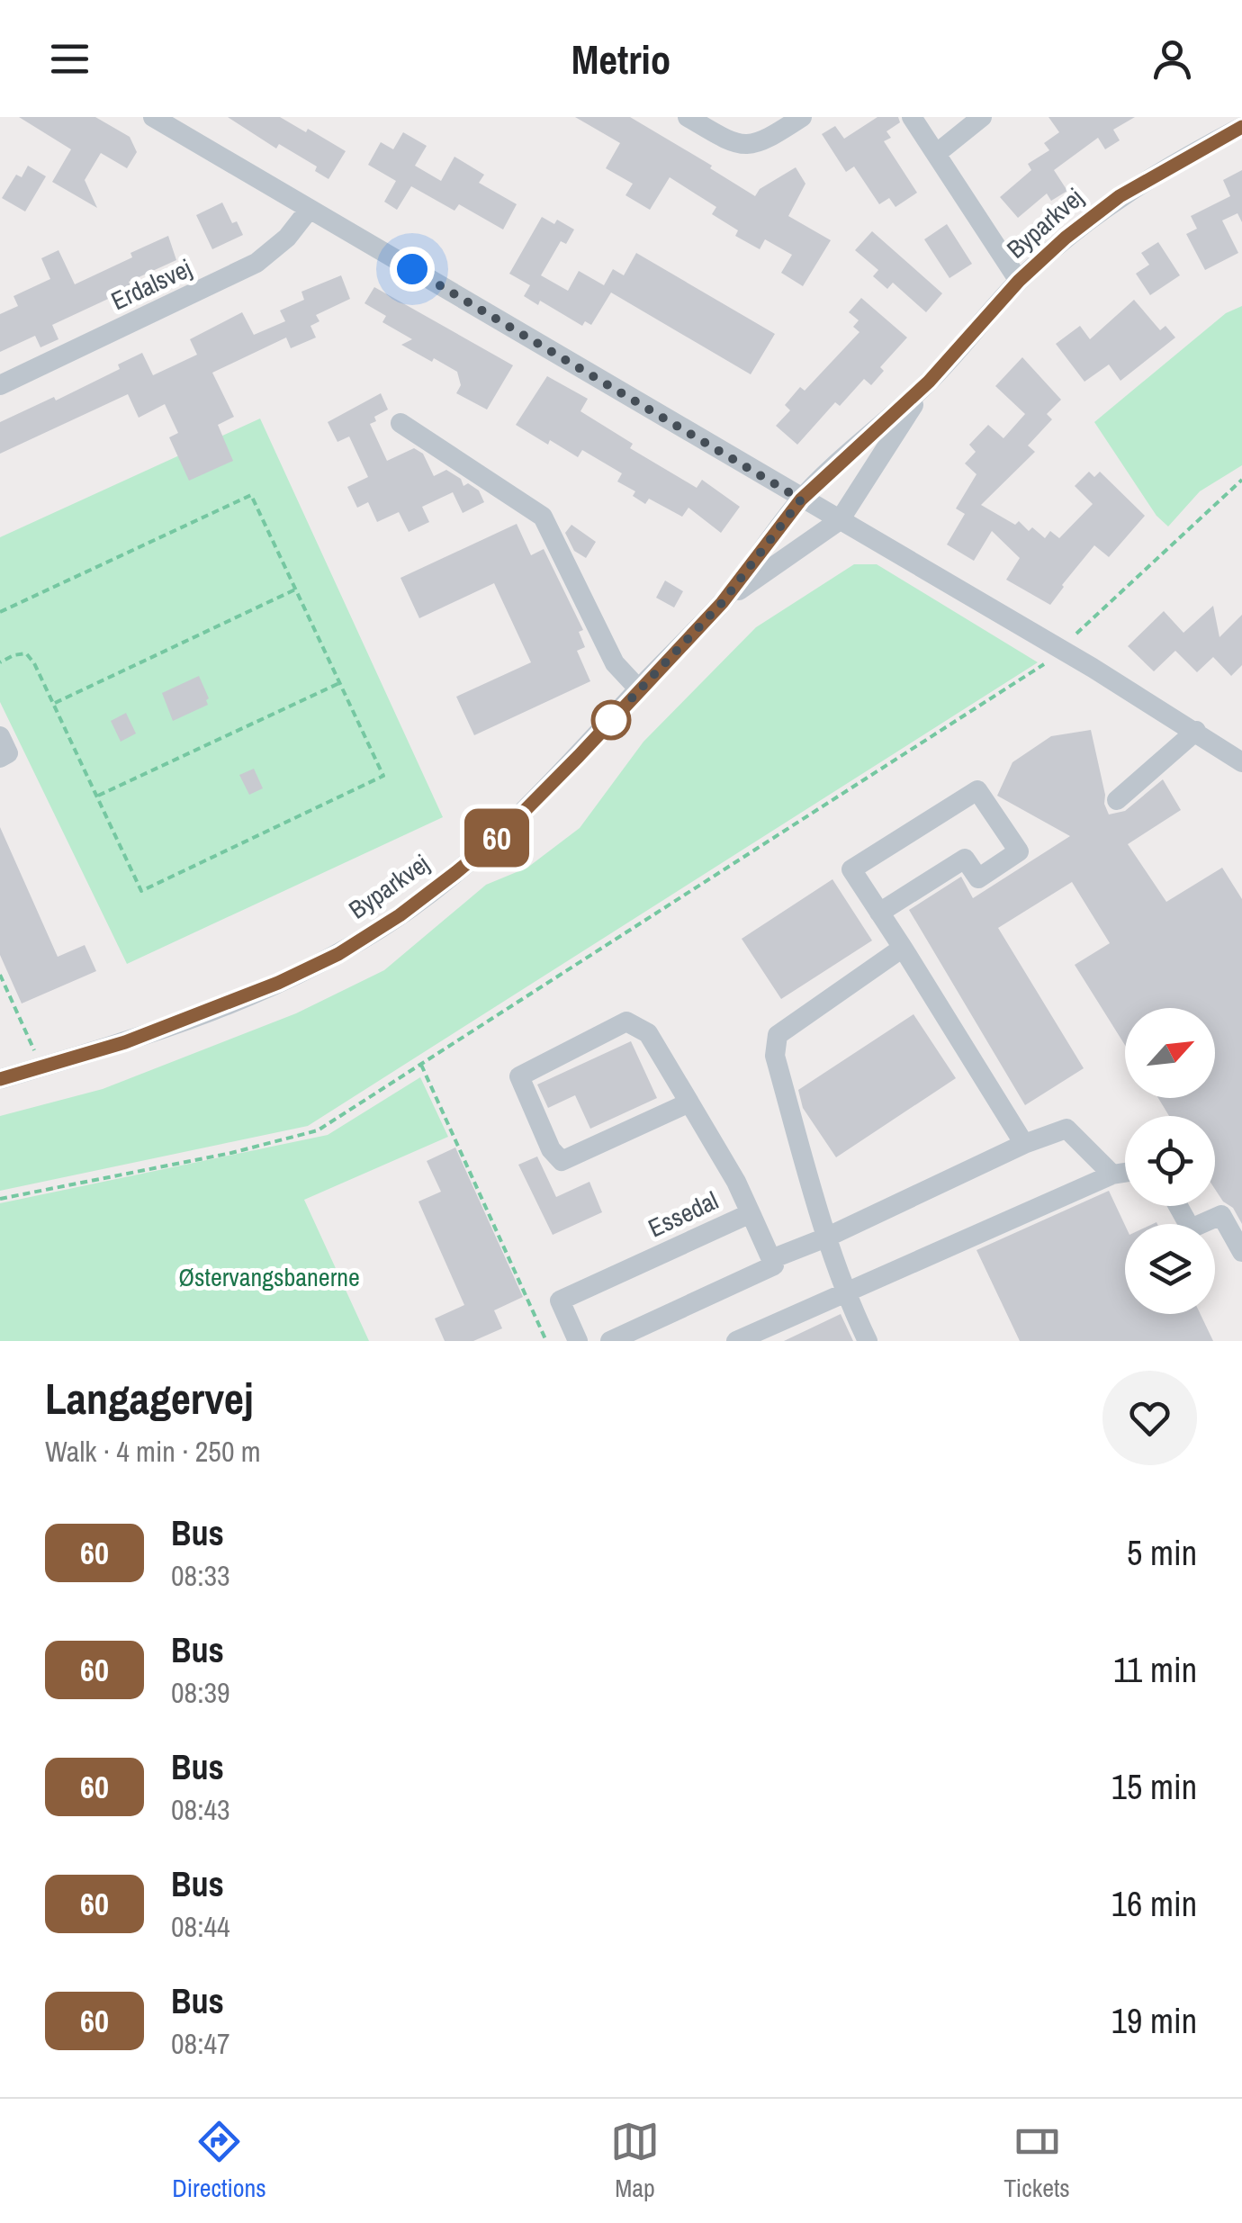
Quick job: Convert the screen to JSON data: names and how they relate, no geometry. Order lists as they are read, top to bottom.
{
  "streets": {
    "street": ["Byparkvej", "Erdalsvej", "Essedal"]
  },
  "parks": ["Østervangsbanerne"],
  "lines": ["bus line 60"],
  "north": "top right",
  "page": {
    "header": "Metrio",
    "on_map": "60",
    "heading": ["Langagervej", "Walk · 4 min · 250 m"],
    "list": [
      {
        "mark": "60",
        "name": "Bus",
        "note": "08:33",
        "value": "5 min"
      },
      {
        "mark": "60",
        "name": "Bus",
        "note": "08:39",
        "value": "11 min"
      },
      {
        "mark": "60",
        "name": "Bus",
        "note": "08:43",
        "value": "15 min"
      },
      {
        "mark": "60",
        "name": "Bus",
        "note": "08:44",
        "value": "16 min"
      },
      {
        "mark": "60",
        "name": "Bus",
        "note": "08:47",
        "value": "19 min"
      }
    ],
    "tabs": ["Directions", "Map", "Tickets"]
  }
}
